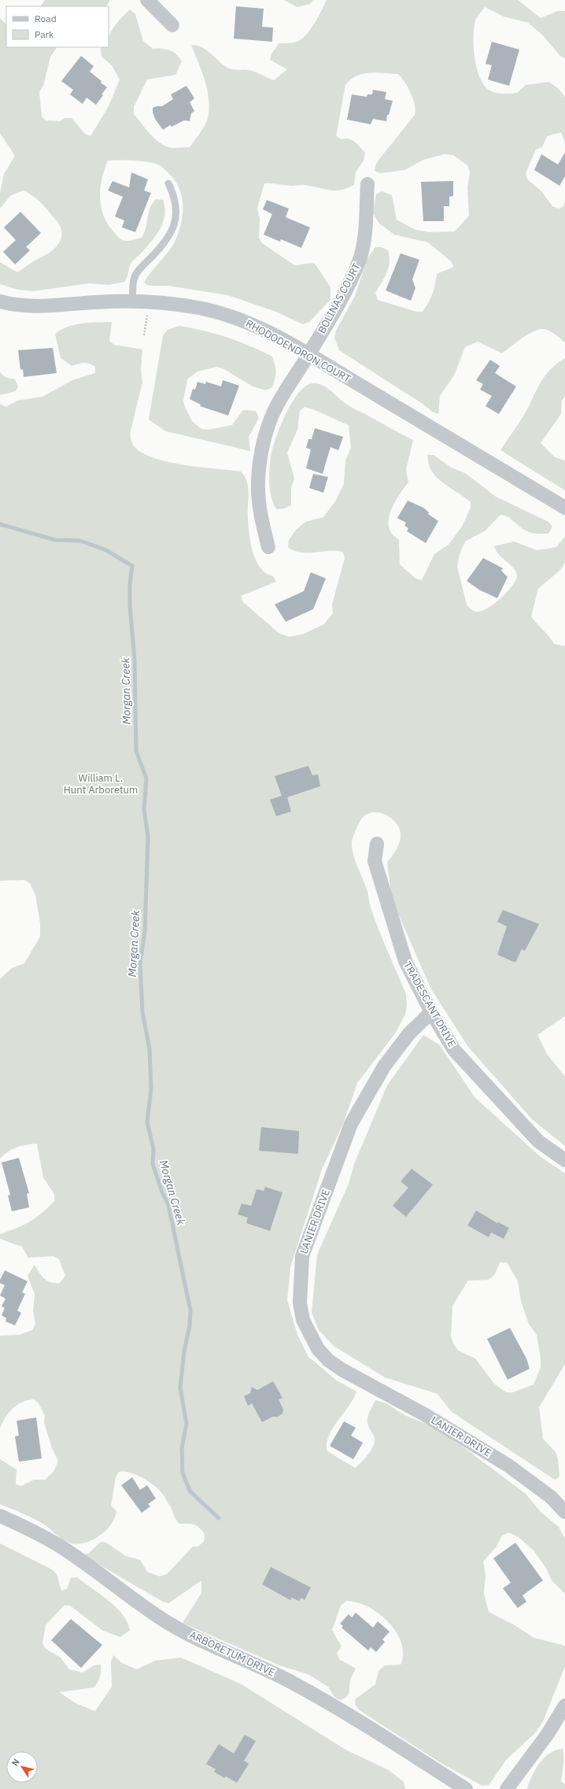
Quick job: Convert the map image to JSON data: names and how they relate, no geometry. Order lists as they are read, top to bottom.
{
  "streets": {
    "street": [
      "BOLINAS COURT",
      "RHODODENDRON COURT",
      "TRADESCANT DRIVE",
      "LANIER DRIVE",
      "ARBORETUM DRIVE"
    ]
  },
  "crossings": [
    ["BOLINAS COURT", "RHODODENDRON COURT"],
    ["TRADESCANT DRIVE", "LANIER DRIVE"]
  ],
  "water": ["Morgan Creek"],
  "parks": ["William L. Hunt Arboretum"],
  "legend": ["Road", "Park"],
  "north": "top left"
}
